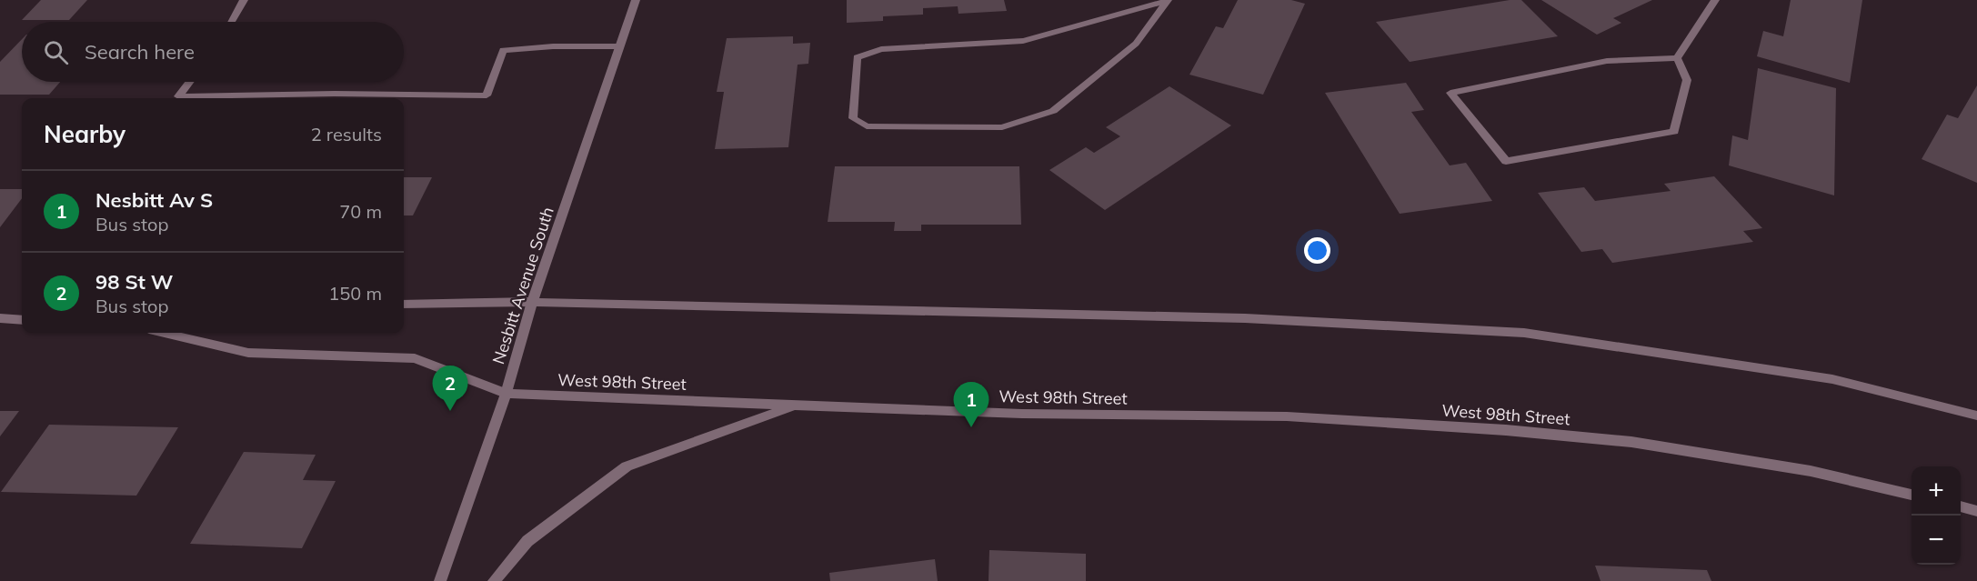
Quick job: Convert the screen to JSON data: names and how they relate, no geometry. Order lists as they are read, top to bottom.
{
  "streets": {
    "street": ["Nesbitt Avenue South", "West 98th Street"]
  },
  "crossings": [
    ["Nesbitt Avenue South", "West 98th Street"]
  ],
  "page": {
    "search": "Search here",
    "heading": ["Nearby", "2 results"],
    "list": [
      {
        "mark": "1",
        "name": "Nesbitt Av S",
        "note": "Bus stop",
        "value": "70 m"
      },
      {
        "mark": "2",
        "name": "98 St W",
        "note": "Bus stop",
        "value": "150 m"
      }
    ],
    "pins": ["2", "1"],
    "map_buttons": ["+", "−"]
  }
}
